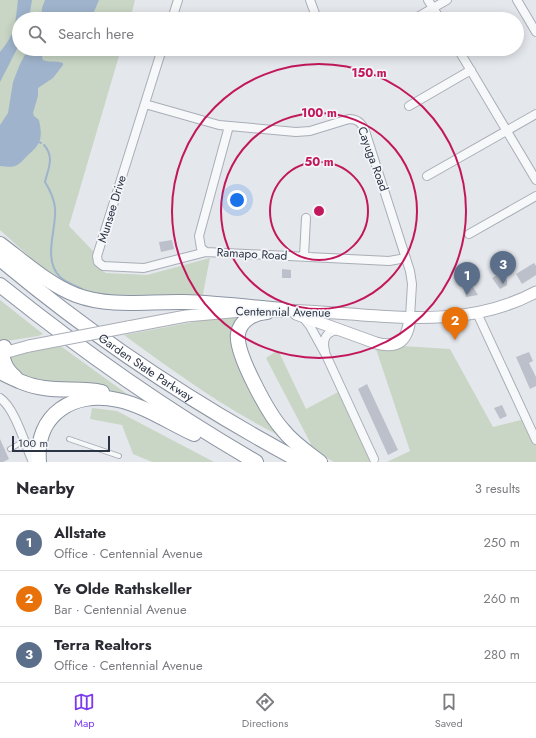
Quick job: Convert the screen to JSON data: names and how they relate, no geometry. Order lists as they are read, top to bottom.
{
  "streets": {
    "highway": ["Garden State Parkway"],
    "main road": ["Centennial Avenue"],
    "street": ["Cayuga Road", "Munsee Drive", "Ramapo Road"]
  },
  "crossings": [
    ["Cayuga Road", "Munsee Drive"],
    ["Cayuga Road", "Ramapo Road"],
    ["Cayuga Road", "Centennial Avenue"],
    ["Munsee Drive", "Ramapo Road"]
  ],
  "scale_bar": "100 m",
  "page": {
    "search": "Search here",
    "pins": ["3", "1", "2"],
    "scale": "100 m",
    "heading": ["Nearby", "3 results"],
    "list": [
      {
        "mark": "1",
        "name": "Allstate",
        "note": "Office · Centennial Avenue",
        "value": "250 m"
      },
      {
        "mark": "2",
        "name": "Ye Olde Rathskeller",
        "note": "Bar · Centennial Avenue",
        "value": "260 m"
      },
      {
        "mark": "3",
        "name": "Terra Realtors",
        "note": "Office · Centennial Avenue",
        "value": "280 m"
      }
    ],
    "nav": ["Map", "Directions", "Saved"]
  },
  "rings": ["150 m", "100 m", "50 m"]
}
